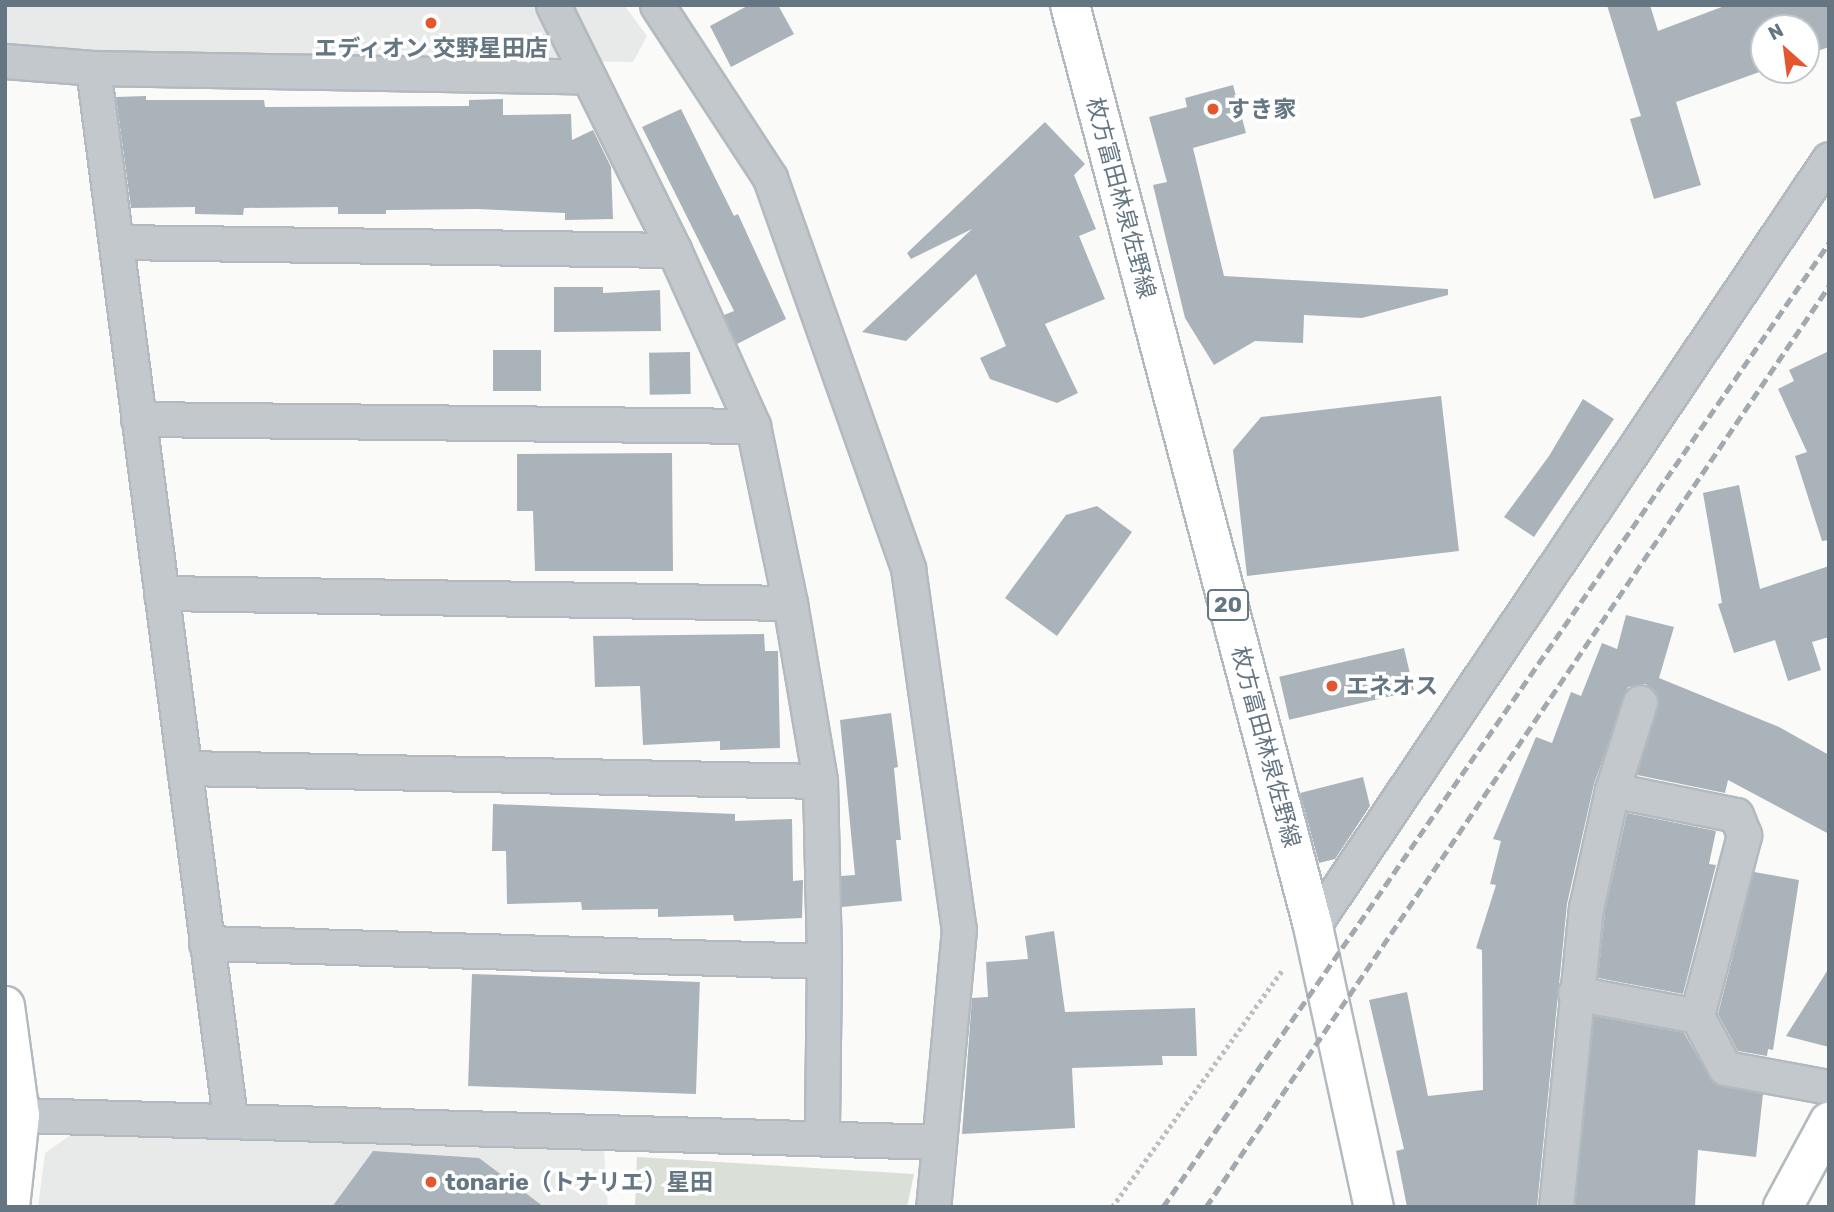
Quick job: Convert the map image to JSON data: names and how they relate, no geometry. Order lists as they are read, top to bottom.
{
  "streets": {
    "main road": ["枚方富田林泉佐野線", "20"]
  },
  "places": [
    "エディオン 交野星田店",
    "すき家",
    "エネオス",
    "tonarie（トナリエ）星田"
  ],
  "north": "top left"
}
